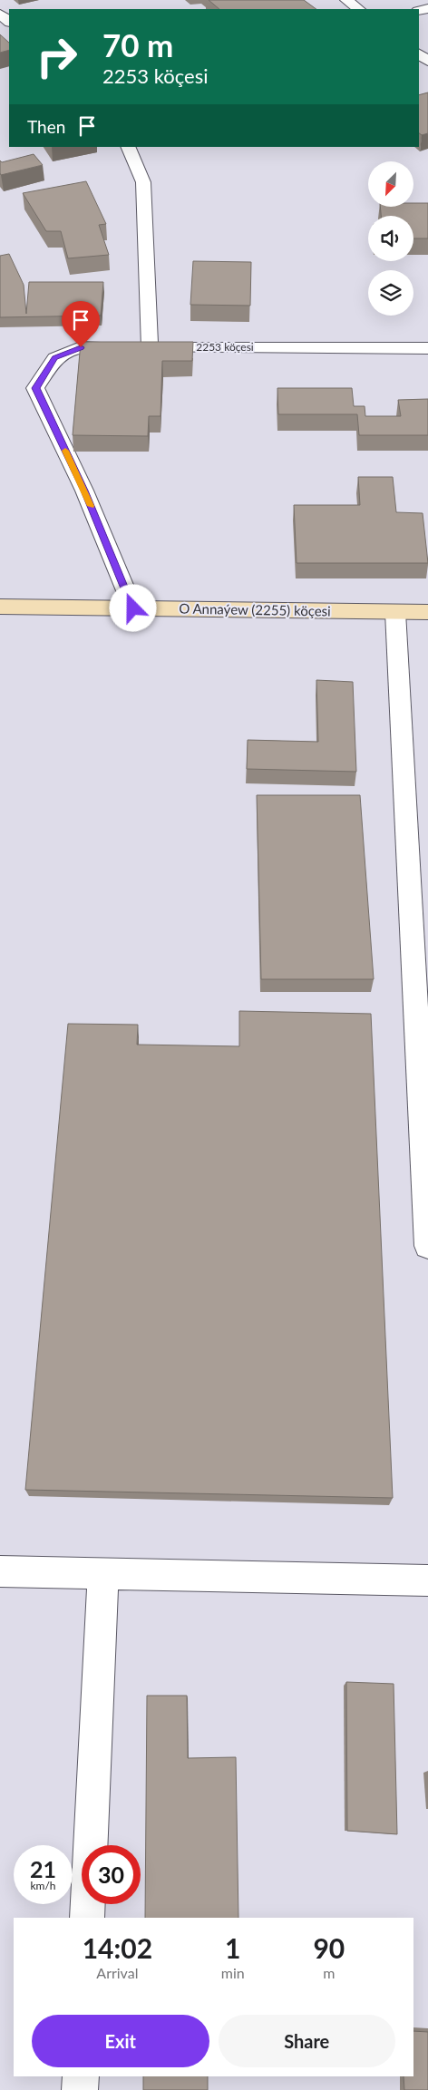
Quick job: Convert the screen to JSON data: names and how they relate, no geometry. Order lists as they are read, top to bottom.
{
  "streets": {
    "main road": ["O Annaýew (2255) köçesi"],
    "street": ["2253 köçesi"]
  },
  "crossings": [
    ["2253 köçesi", "O Annaýew (2255) köçesi"]
  ],
  "north": "bottom left",
  "page": {
    "turn": ["70 m", "2253 köçesi"],
    "then": "Then",
    "speed": "21 km/h",
    "limit": "30",
    "eta": [
      "14:02",
      "Arrival",
      "1",
      "min",
      "90",
      "m"
    ],
    "buttons": ["Exit", "Share"]
  }
}
